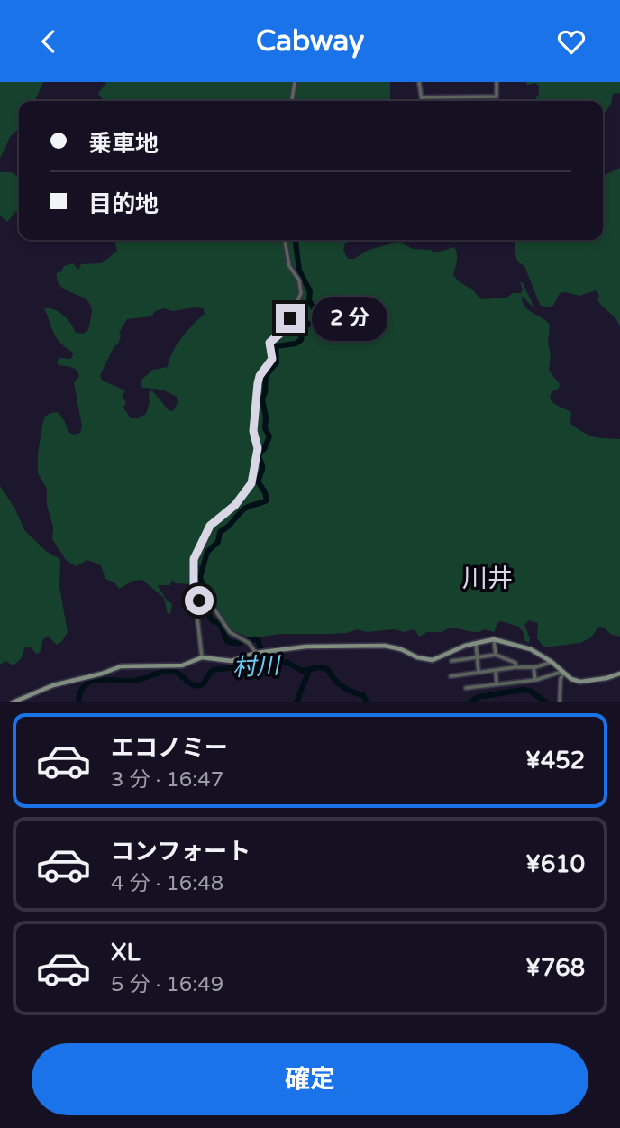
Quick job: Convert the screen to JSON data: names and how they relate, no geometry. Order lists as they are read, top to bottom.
{
  "districts": ["川井"],
  "water": ["村川"],
  "page": {
    "header": "Cabway",
    "banner": ["乗車地", "目的地"],
    "bubble": "2 分",
    "list": [
      {
        "name": "エコノミー",
        "note": "3 分 · 16:47",
        "value": "¥452"
      },
      {
        "name": "コンフォート",
        "note": "4 分 · 16:48",
        "value": "¥610"
      },
      {
        "name": "XL",
        "note": "5 分 · 16:49",
        "value": "¥768"
      }
    ],
    "buttons": "確定"
  }
}
